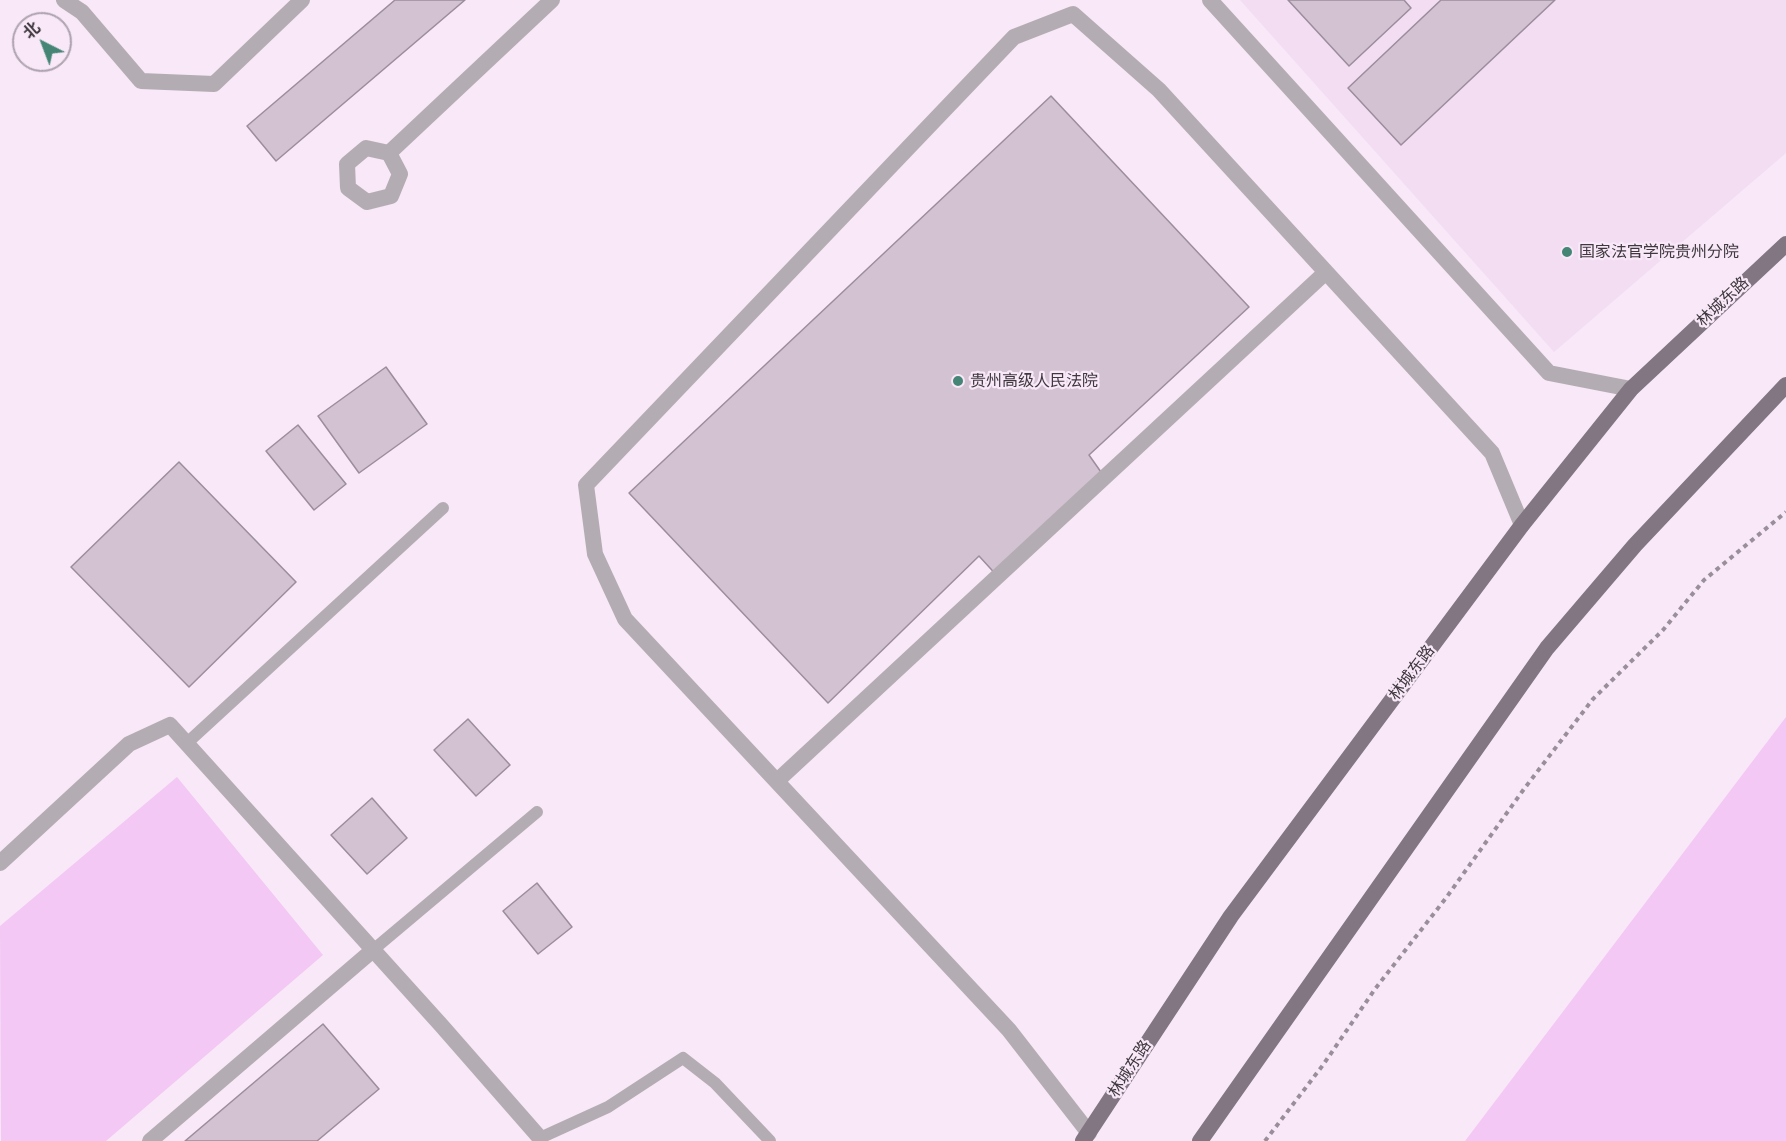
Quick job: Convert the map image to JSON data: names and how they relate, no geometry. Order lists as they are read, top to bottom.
{
  "streets": {
    "main road": ["林城东路"]
  },
  "places": ["国家法官学院贵州分院", "贵州高级人民法院"],
  "north": "top left"
}
